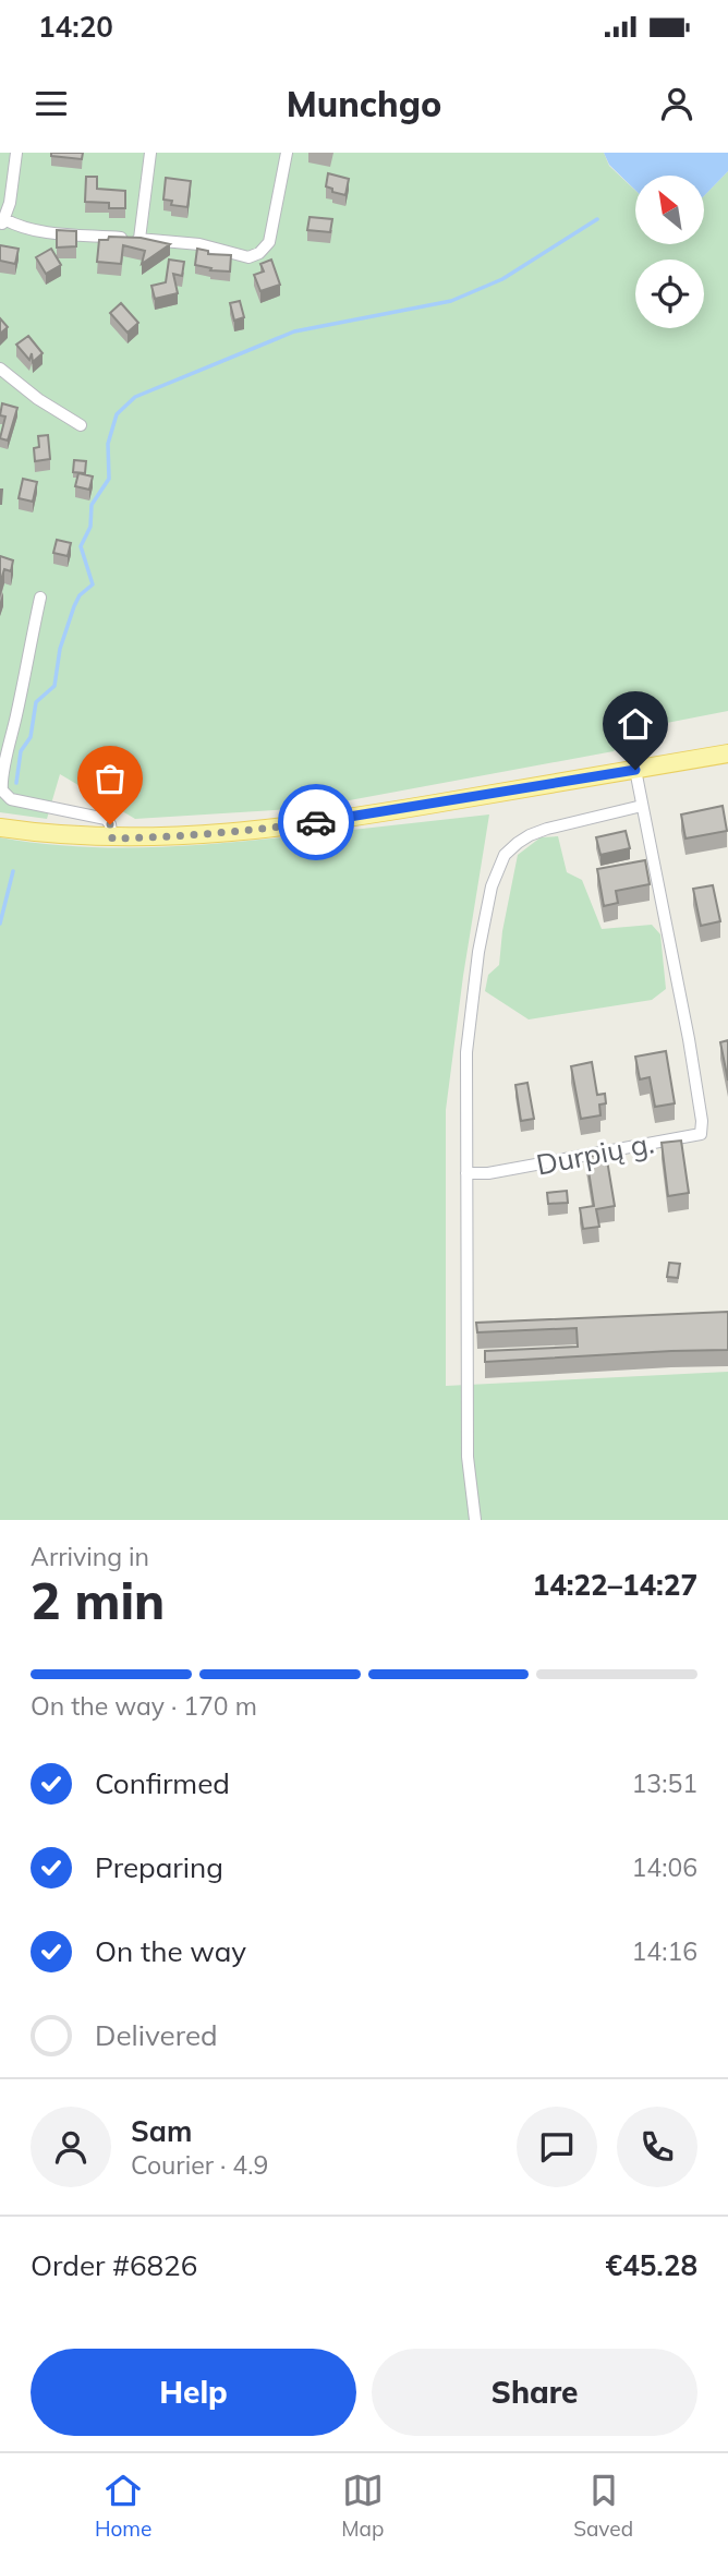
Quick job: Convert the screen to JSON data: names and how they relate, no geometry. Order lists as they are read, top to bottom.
{
  "streets": {
    "street": ["Durpių g."]
  },
  "north": "top left",
  "page": {
    "status": "14:20",
    "header": "Munchgo",
    "heading": ["2 min", "Arriving in", "14:22–14:27"],
    "panel": [
      "Sam",
      "Courier · 4.9",
      "Order #6826",
      "€45.28"
    ],
    "bar": "On the way · 170 m",
    "list": [
      ["Confirmed", "13:51"],
      ["Preparing", "14:06"],
      ["On the way", "14:16"],
      "Delivered"
    ],
    "buttons": ["Help", "Share"],
    "tabs": ["Home", "Map", "Saved"]
  }
}
